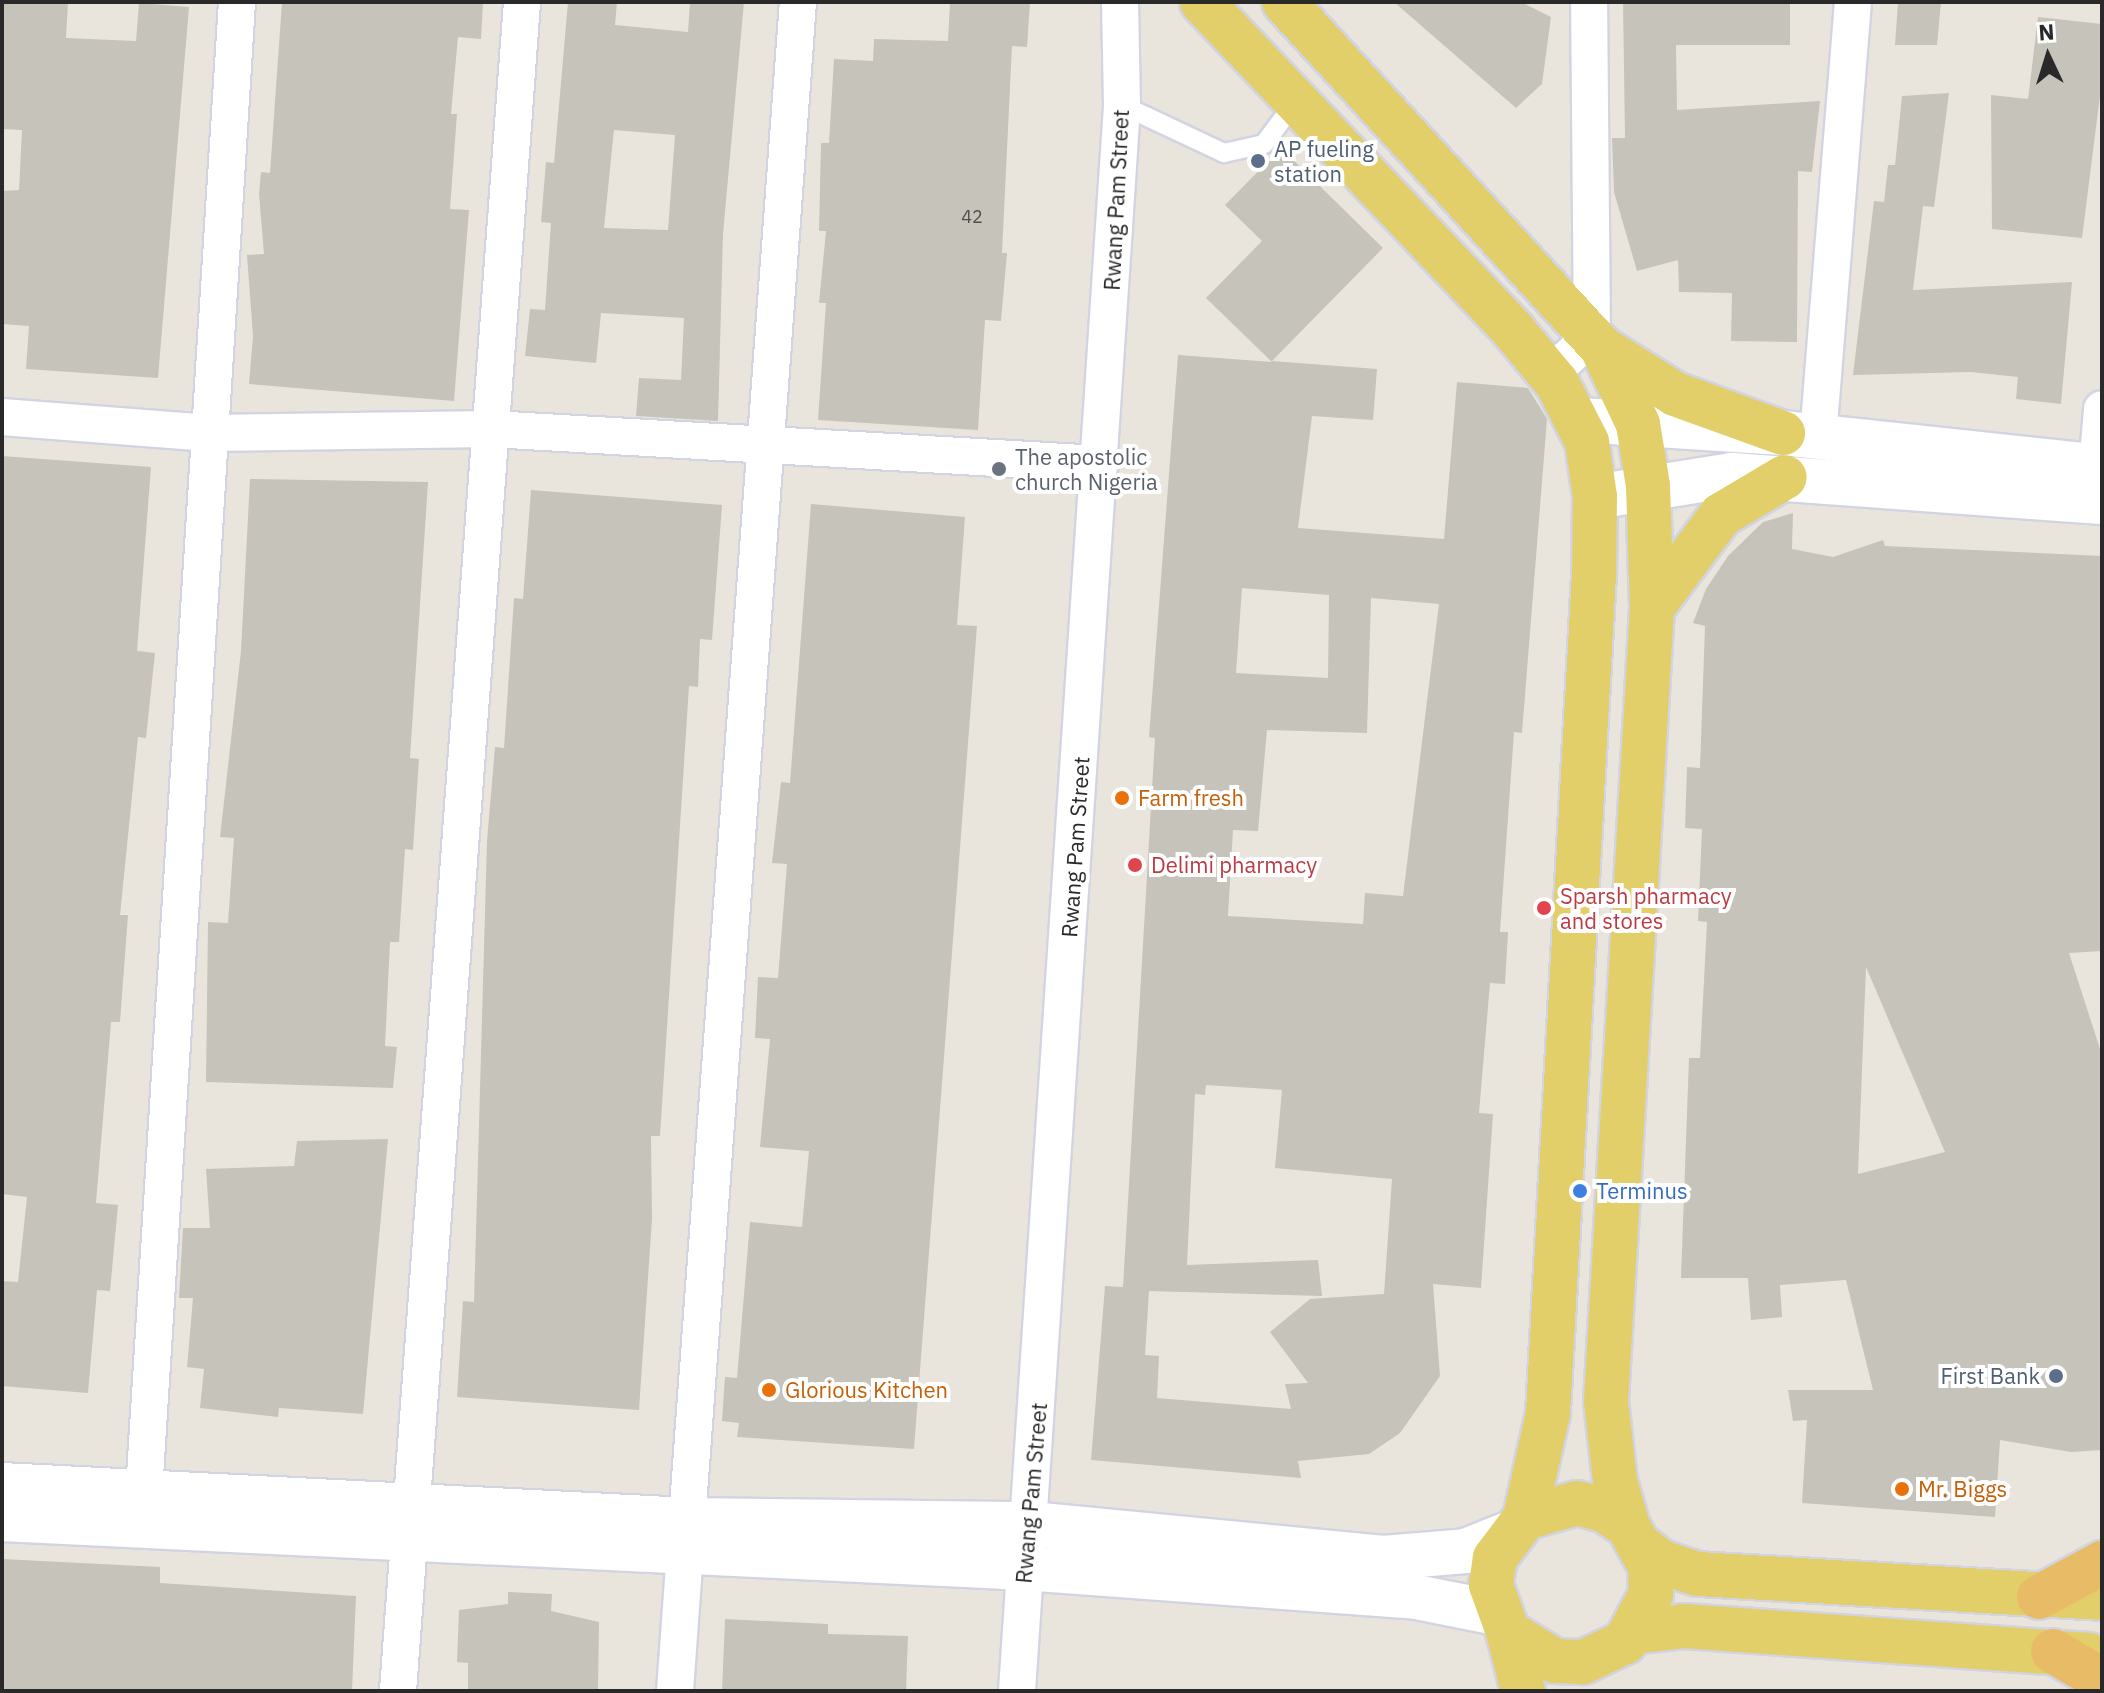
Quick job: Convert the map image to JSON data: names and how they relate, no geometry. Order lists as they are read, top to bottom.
{
  "streets": {
    "street": ["Rwang Pam Street"]
  },
  "places": [
    "AP fueling station",
    "The apostolic church Nigeria",
    "Farm fresh",
    "Delimi pharmacy",
    "Sparsh pharmacy and stores",
    "Terminus",
    "First Bank",
    "Glorious Kitchen",
    "Mr. Biggs"
  ],
  "house_numbers": ["42"],
  "north": "top"
}
